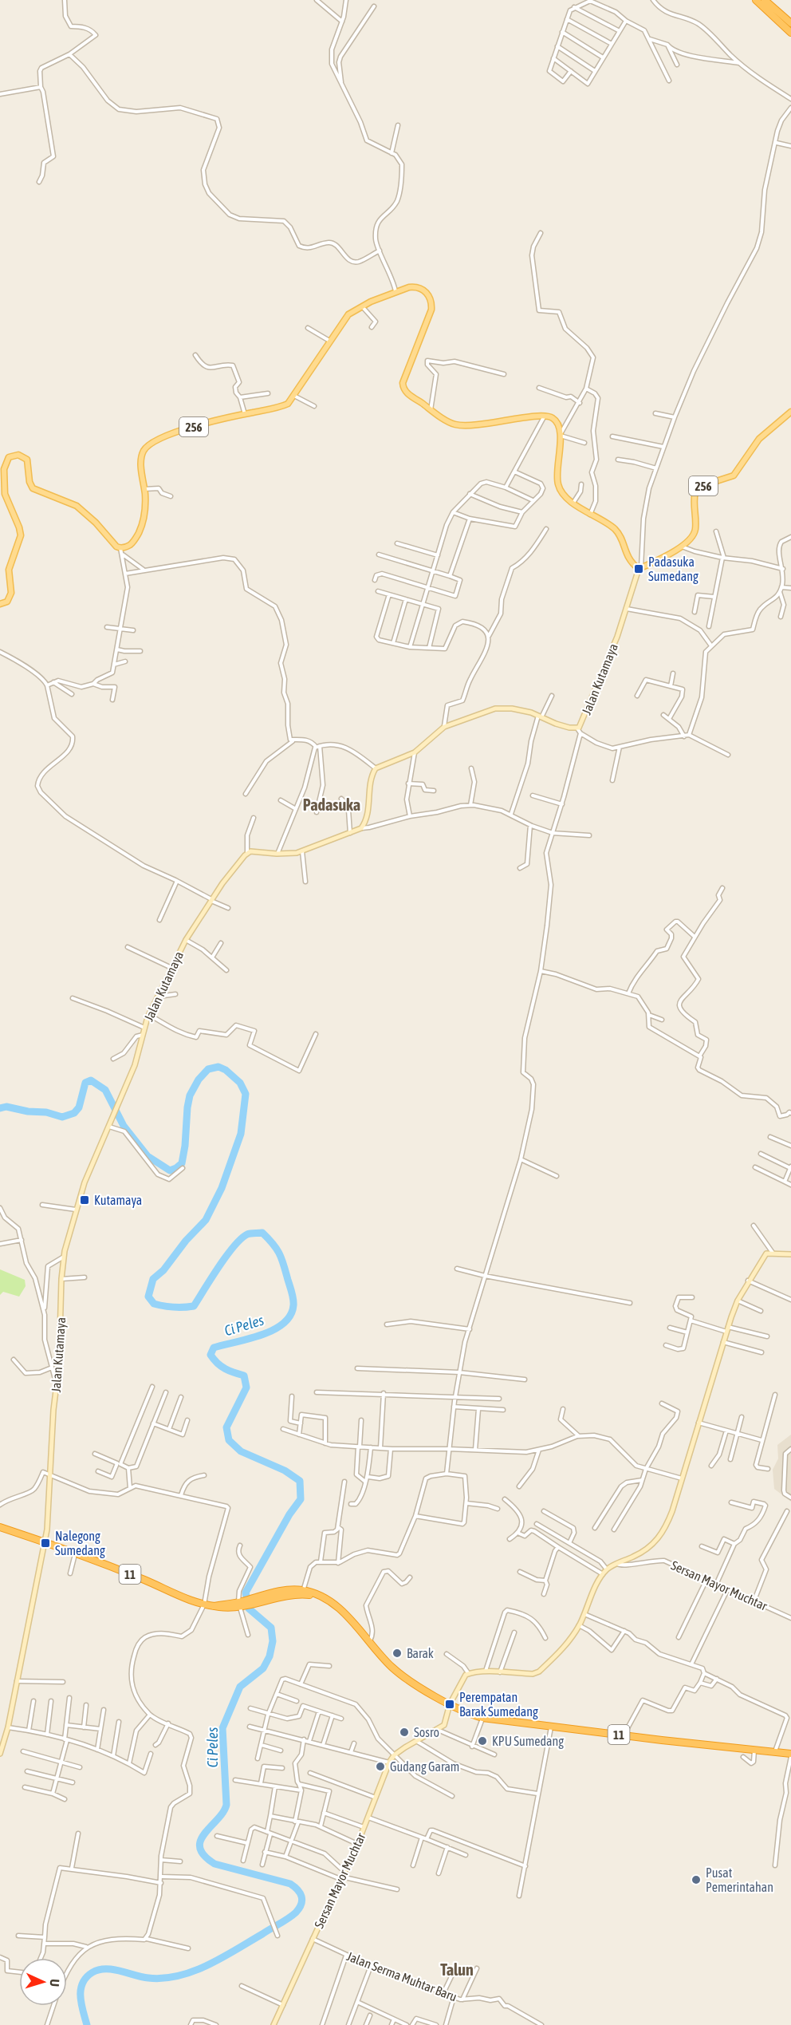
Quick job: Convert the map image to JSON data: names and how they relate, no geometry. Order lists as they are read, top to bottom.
{
  "streets": {
    "highway": ["11"],
    "main road": ["256", "Jalan Kutamaya", "Sersan Mayor Muchtar"],
    "street": ["Jalan Serma Muhtar Baru"]
  },
  "crossings": [
    ["256", "Jalan Kutamaya"],
    ["Jalan Kutamaya", "11"],
    ["Sersan Mayor Muchtar", "Jalan Serma Muhtar Baru"]
  ],
  "districts": ["Padasuka", "Talun"],
  "water": ["Ci Peles"],
  "places": {
    "transit": [
      "Padasuka Sumedang",
      "Kutamaya",
      "Nalegong Sumedang",
      "Perempatan Barak Sumedang"
    ],
    "other": [
      "Barak",
      "Sosro",
      "KPU Sumedang",
      "Gudang Garam",
      "Pusat Pemerintahan"
    ]
  },
  "north": "right"
}
